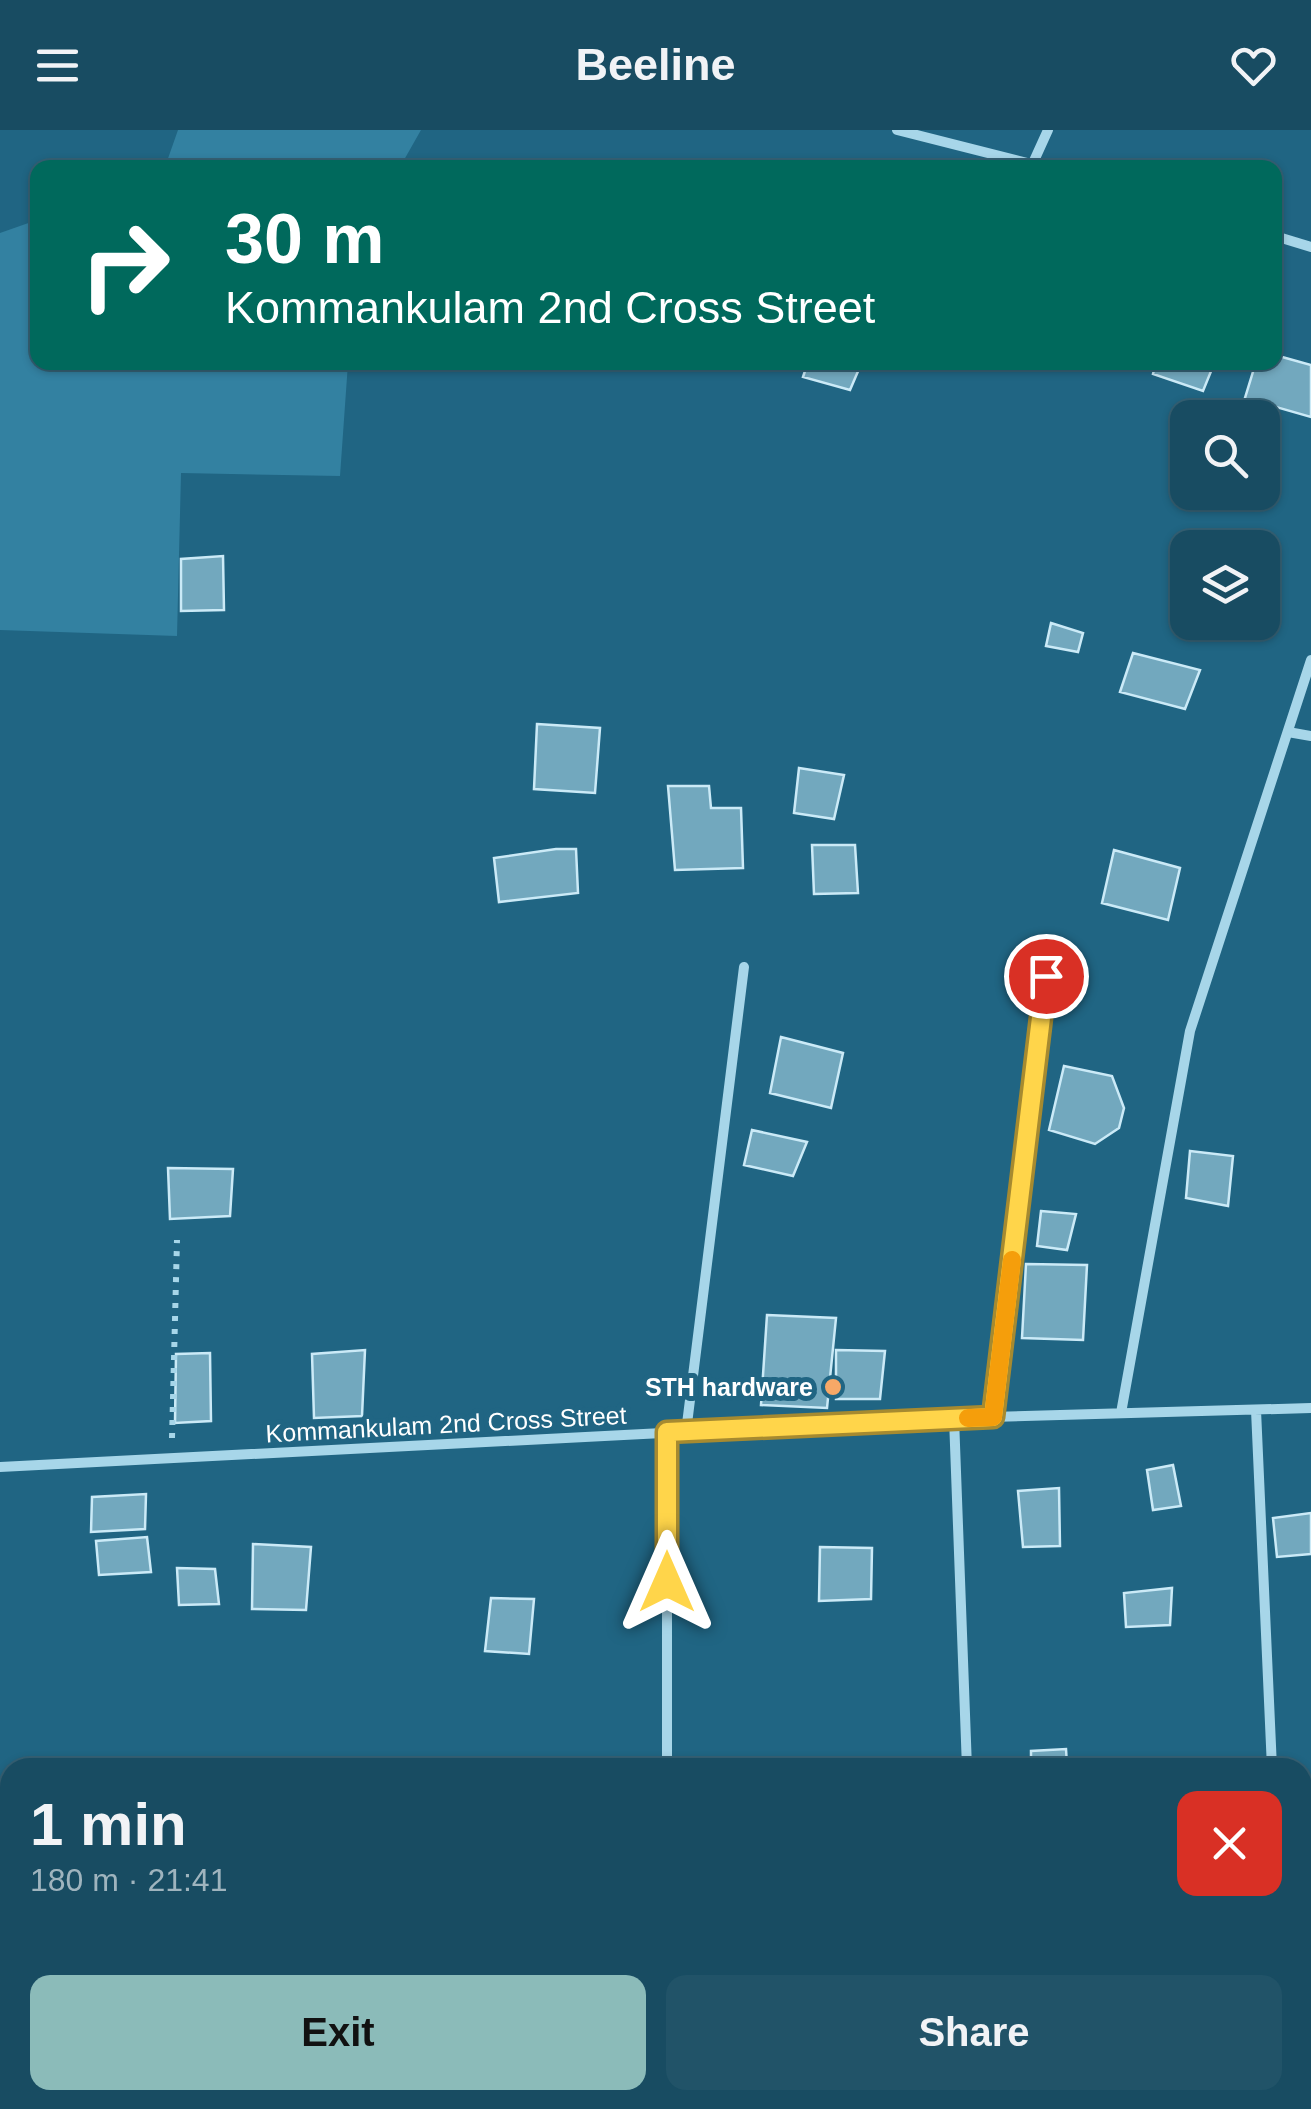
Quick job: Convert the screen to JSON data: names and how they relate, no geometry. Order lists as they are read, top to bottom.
{
  "streets": {
    "street": ["Kommankulam 2nd Cross Street"]
  },
  "places": ["STH hardware"],
  "page": {
    "header": "Beeline",
    "turn": ["30 m", "Kommankulam 2nd Cross Street"],
    "heading": ["1 min", "180 m · 21:41"],
    "buttons": ["Exit", "Share"]
  }
}
